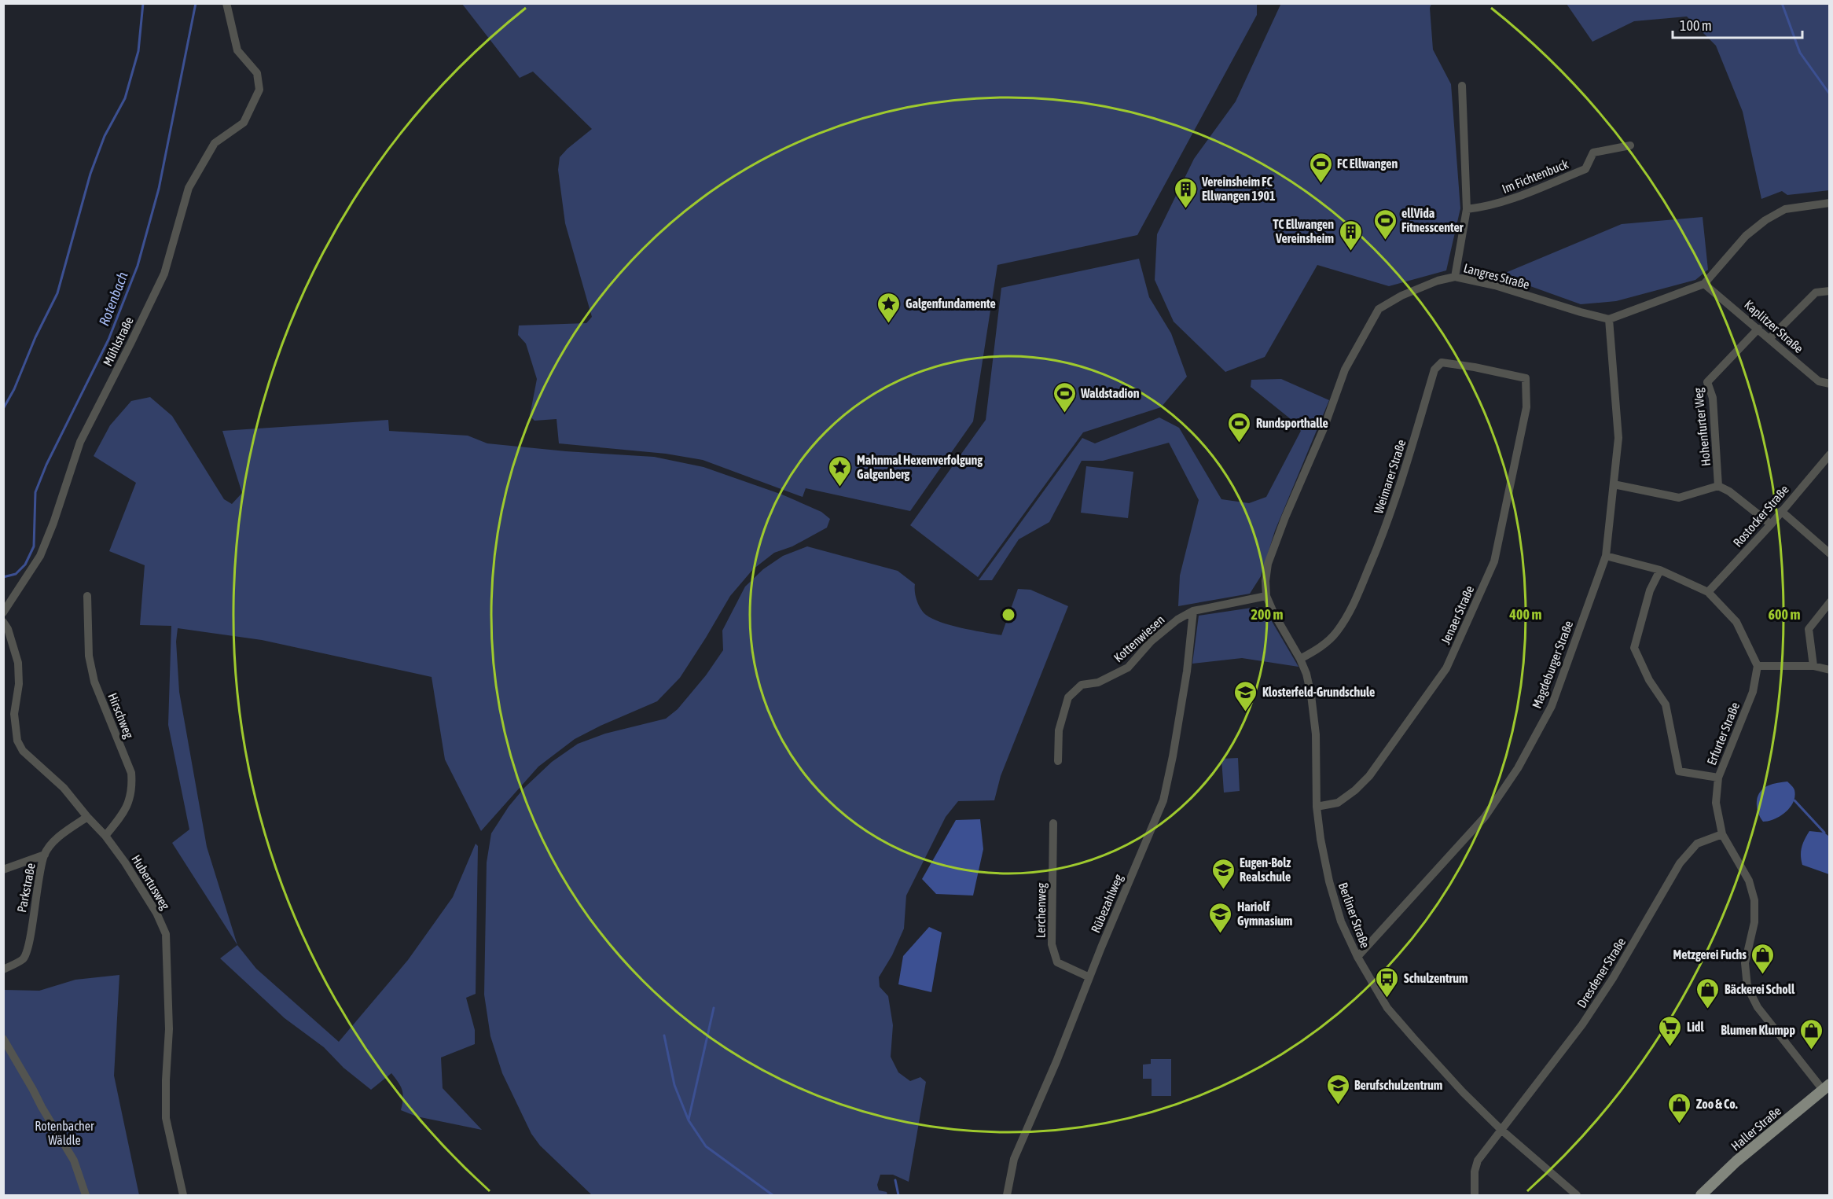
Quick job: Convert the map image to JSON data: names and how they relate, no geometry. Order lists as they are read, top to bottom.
{
  "streets": {
    "main road": ["Haller Straße"],
    "street": [
      "Im Fichtenbuck",
      "Langres Straße",
      "Kaplitzer Straße",
      "Mühlstraße",
      "Hohenfurter Weg",
      "Weimarer Straße",
      "Rostocker Straße",
      "Jenaer Straße",
      "Kottenwiesen",
      "Magdeburger Straße",
      "Hirschweg",
      "Erfurter Straße",
      "Hubertusweg",
      "Parkstraße",
      "Rübezahlweg",
      "Lerchenweg",
      "Berliner Straße",
      "Dresdener Straße"
    ]
  },
  "crossings": [
    ["Langres Straße", "Kottenwiesen"],
    ["Langres Straße", "Magdeburger Straße"],
    ["Langres Straße", "Berliner Straße"],
    ["Kaplitzer Straße", "Hohenfurter Weg"],
    ["Weimarer Straße", "Jenaer Straße"],
    ["Weimarer Straße", "Berliner Straße"],
    ["Jenaer Straße", "Berliner Straße"],
    ["Kottenwiesen", "Rübezahlweg"],
    ["Kottenwiesen", "Berliner Straße"],
    ["Magdeburger Straße", "Berliner Straße"],
    ["Hirschweg", "Hubertusweg"],
    ["Erfurter Straße", "Dresdener Straße"],
    ["Erfurter Straße", "Haller Straße"],
    ["Hubertusweg", "Parkstraße"],
    ["Rübezahlweg", "Lerchenweg"],
    ["Berliner Straße", "Dresdener Straße"]
  ],
  "water": ["Rotenbach"],
  "parks": ["Rotenbacher Wäldle"],
  "places": {
    "sports": [
      "FC Ellwangen",
      "ellVida Fitnesscenter",
      "Waldstadion",
      "Rundsporthalle"
    ],
    "building": ["Vereinsheim FC Ellwangen 1901", "TC Ellwangen Vereinsheim"],
    "place": ["Galgenfundamente", "Mahnmal Hexenverfolgung Galgenberg"],
    "school or university": [
      "Klosterfeld-Grundschule",
      "Eugen-Bolz Realschule",
      "Hariolf Gymnasium",
      "Berufschulzentrum"
    ],
    "shop": [
      "Metzgerei Fuchs",
      "Bäckerei Scholl",
      "Blumen Klumpp",
      "Zoo & Co."
    ],
    "bus stop": ["Schulzentrum"],
    "supermarket": ["Lidl"]
  },
  "scale_bar": "100 m",
  "rings": ["200 m", "400 m", "600 m"]
}
